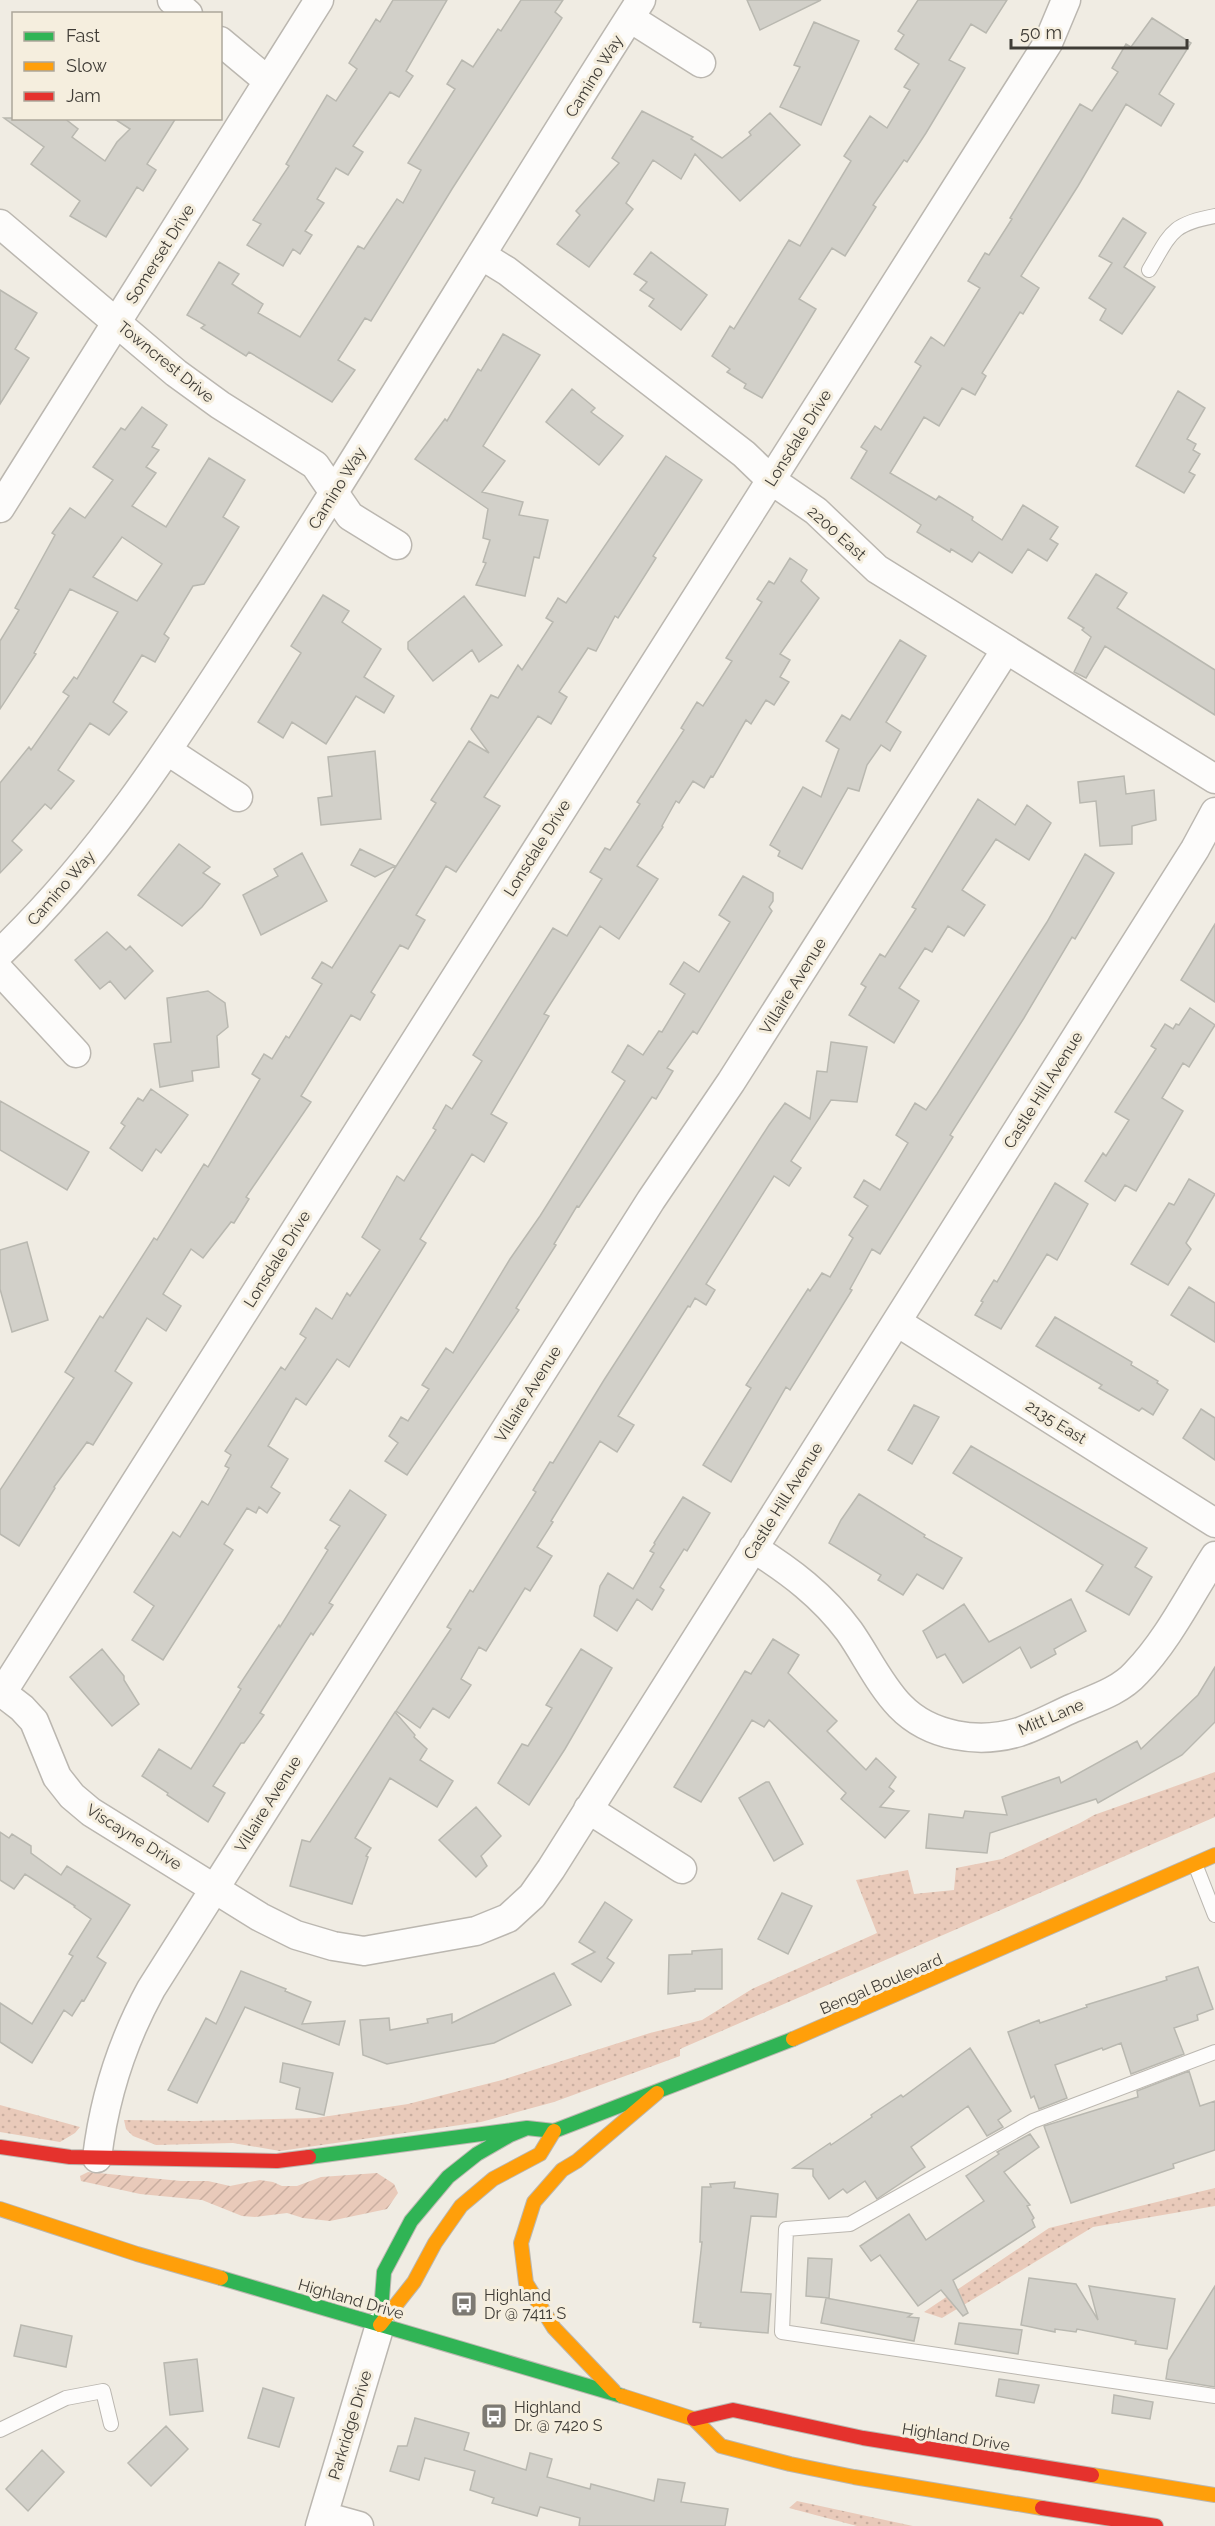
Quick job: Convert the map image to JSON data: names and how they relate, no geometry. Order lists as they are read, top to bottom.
{
  "streets": {
    "main road": ["Bengal Boulevard", "Highland Drive"],
    "street": [
      "Camino Way",
      "Somerset Drive",
      "Towncrest Drive",
      "Lonsdale Drive",
      "2200 East",
      "Villaire Avenue",
      "Castle Hill Avenue",
      "2135 East",
      "Mitt Lane",
      "Viscayne Drive",
      "Parkridge Drive"
    ]
  },
  "crossings": [
    ["Camino Way", "Towncrest Drive"],
    ["Camino Way", "2200 East"],
    ["Somerset Drive", "Towncrest Drive"],
    ["Lonsdale Drive", "2200 East"],
    ["Lonsdale Drive", "Viscayne Drive"],
    ["2200 East", "Villaire Avenue"],
    ["Villaire Avenue", "Castle Hill Avenue"],
    ["Villaire Avenue", "Viscayne Drive"],
    ["Villaire Avenue", "Bengal Boulevard"],
    ["Castle Hill Avenue", "2135 East"],
    ["Castle Hill Avenue", "Mitt Lane"],
    ["Castle Hill Avenue", "Viscayne Drive"],
    ["Highland Drive", "Parkridge Drive"]
  ],
  "places": {
    "bus stop": ["Highland Dr @ 7411 S", "Highland Dr. @ 7420 S"]
  },
  "legend": ["Fast", "Slow", "Jam"],
  "scale_bar": "50 m"
}
